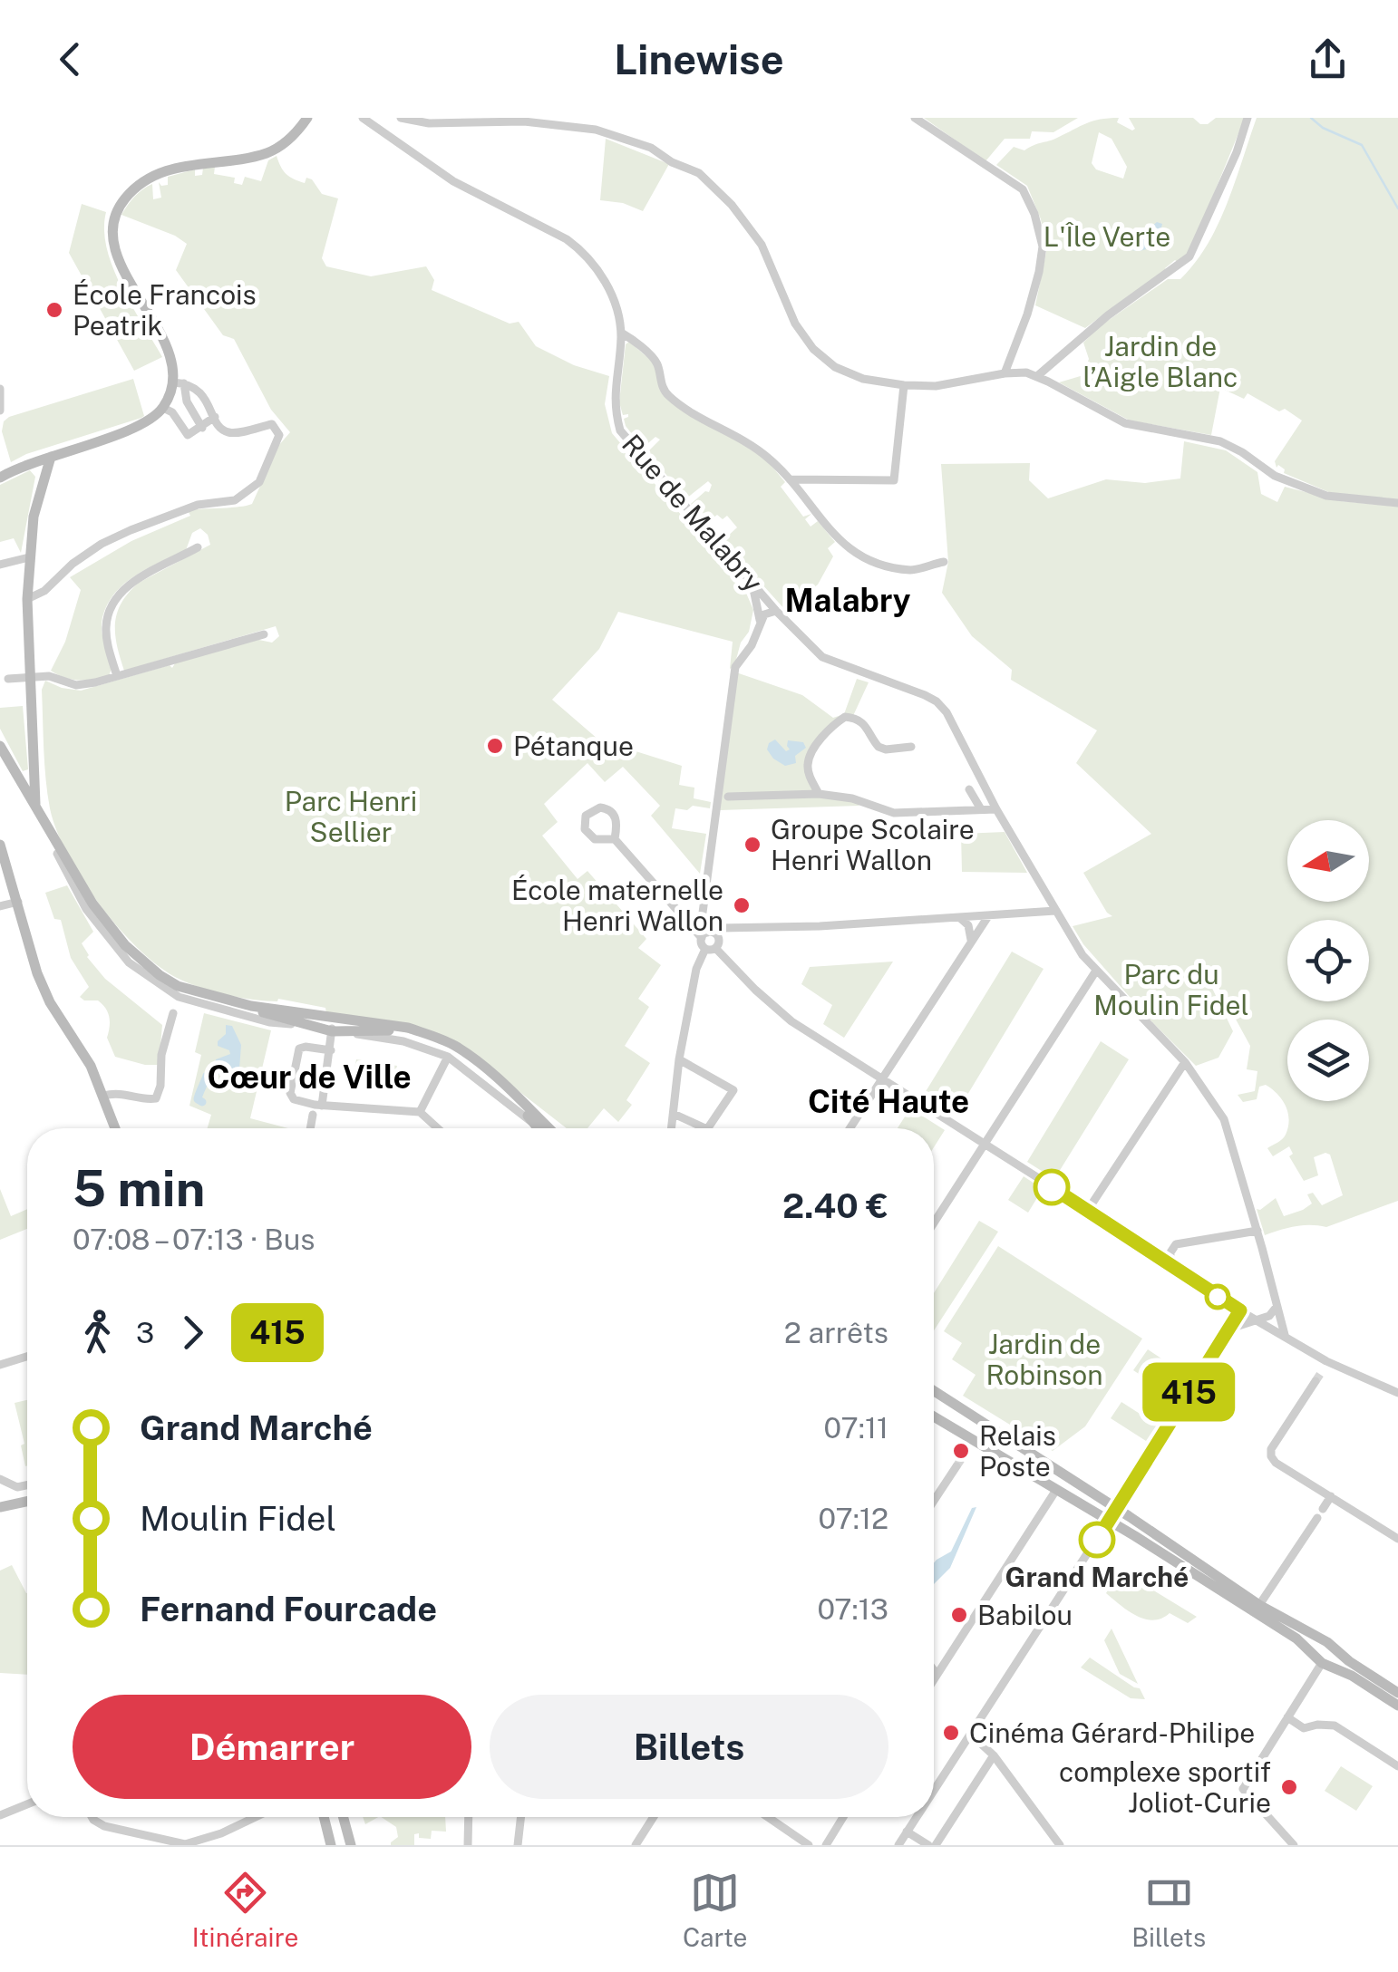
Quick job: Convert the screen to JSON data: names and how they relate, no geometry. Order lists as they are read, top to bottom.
{
  "streets": {
    "street": ["Rue de Malabry"]
  },
  "districts": ["Malabry", "Cœur de Ville", "Cité Haute"],
  "parks": [
    "L'Île Verte",
    "Jardin de l’Aigle Blanc",
    "Parc Henri Sellier",
    "Parc du Moulin Fidel",
    "Jardin de Robinson"
  ],
  "places": [
    "École Francois Peatrik",
    "Pétanque",
    "Groupe Scolaire Henri Wallon",
    "École maternelle Henri Wallon",
    "Relais Poste",
    "Grand Marché",
    "Babilou",
    "Cinéma Gérard-Philipe",
    "complexe sportif Joliot-Curie"
  ],
  "lines": ["bus line 415"],
  "north": "left",
  "page": {
    "header": "Linewise",
    "on_map": "415",
    "heading": ["5 min", "07:08 – 07:13 · Bus", "2.40 €"],
    "legs": ["3", "415", "2 arrêts"],
    "list": [
      {
        "name": "Grand Marché",
        "value": "07:11"
      },
      {
        "name": "Moulin Fidel",
        "value": "07:12"
      },
      {
        "name": "Fernand Fourcade",
        "value": "07:13"
      }
    ],
    "buttons": ["Démarrer", "Billets"],
    "tabs": ["Itinéraire", "Carte", "Billets"]
  }
}
